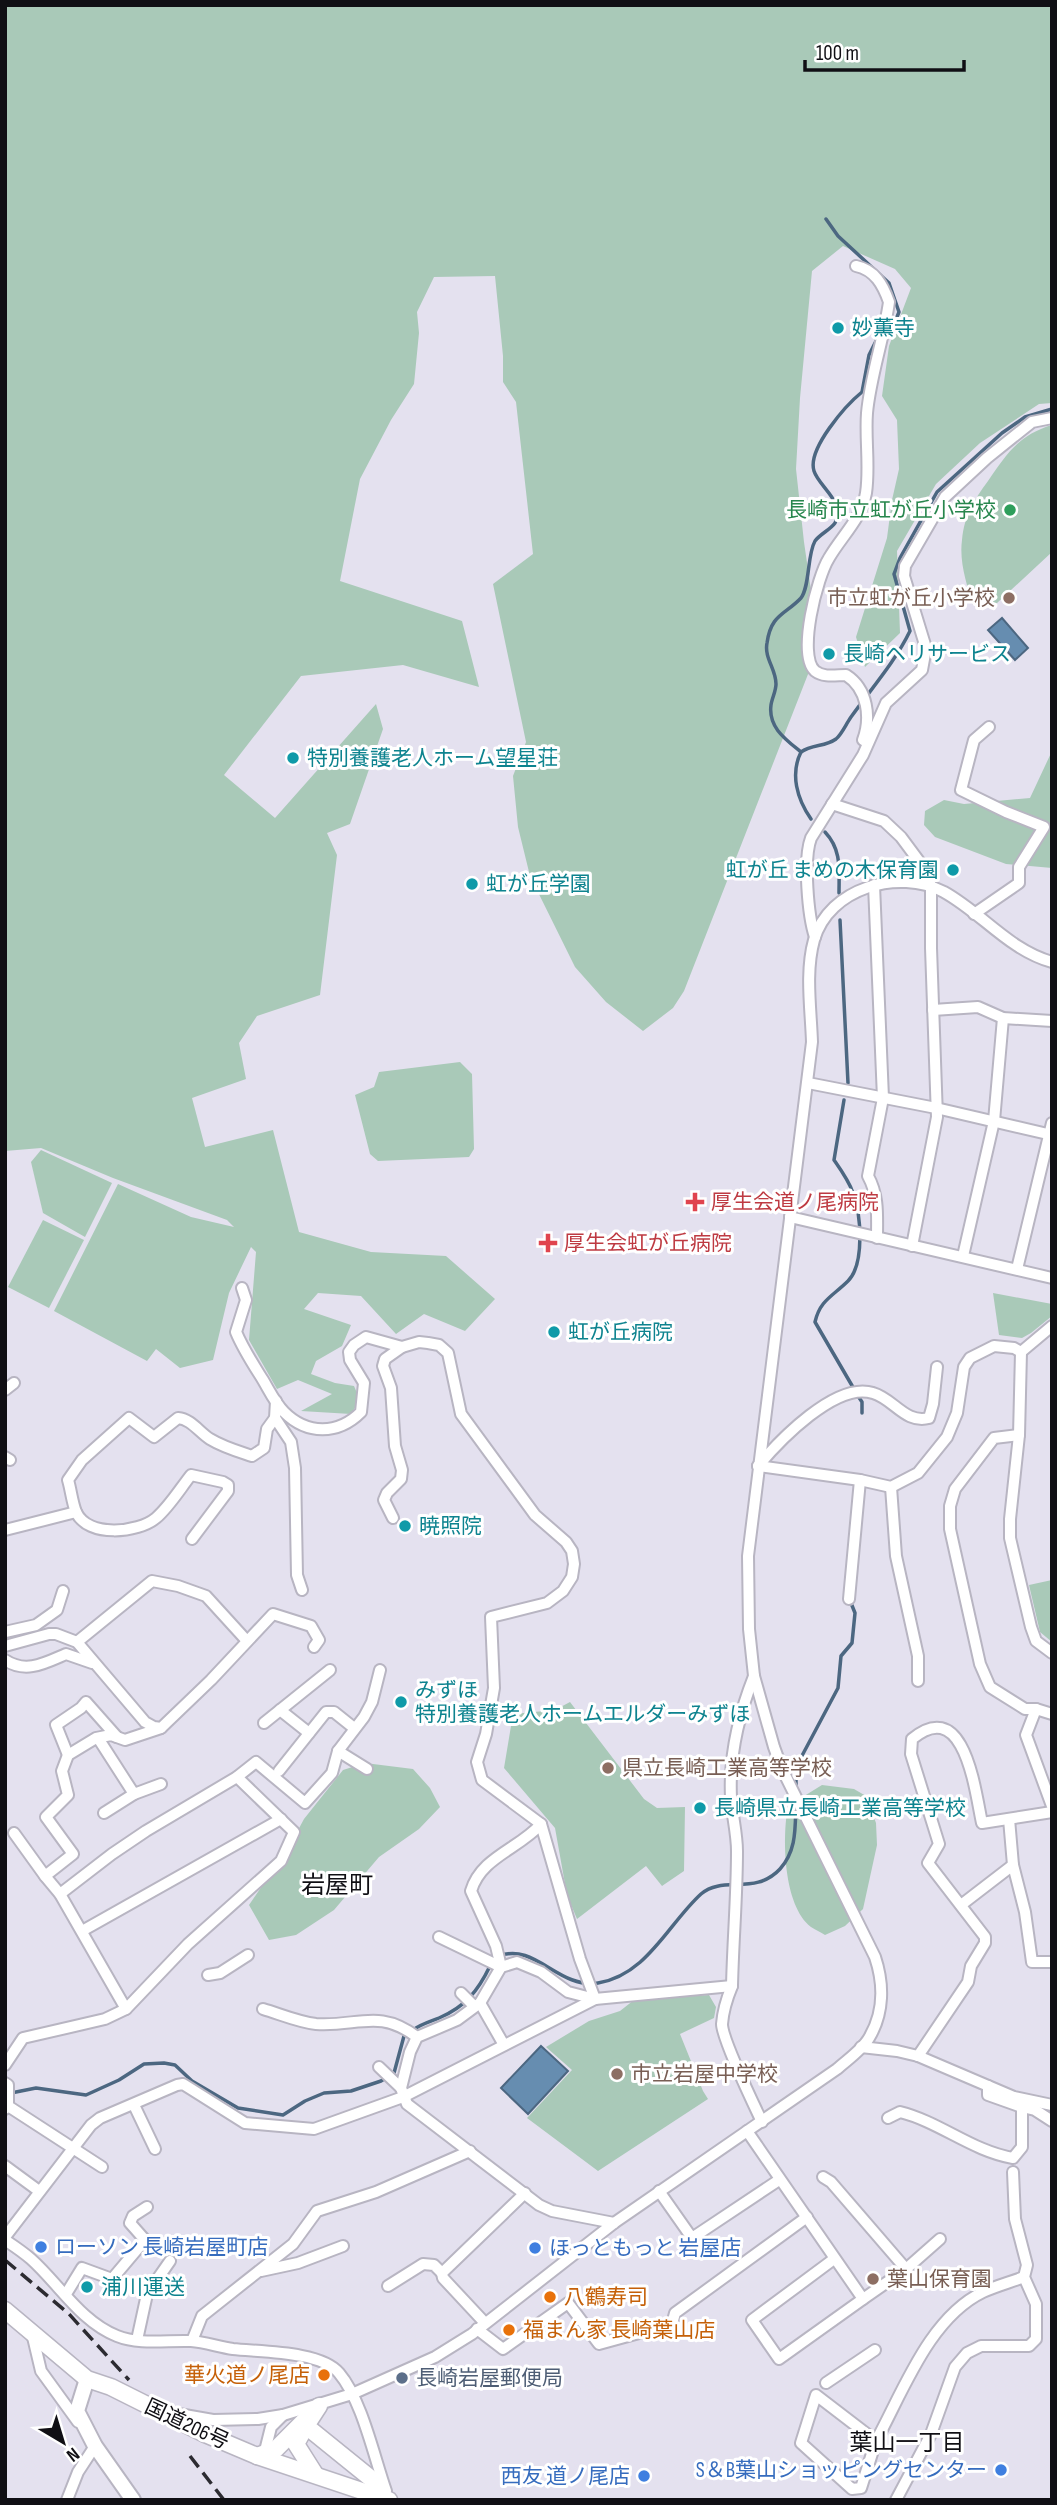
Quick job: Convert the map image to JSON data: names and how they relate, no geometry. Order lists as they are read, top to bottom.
{
  "streets": {
    "highway": ["国道206号"]
  },
  "districts": ["岩屋町", "葉山一丁目"],
  "places": {
    "other": [
      "妙薫寺",
      "長崎市立虹が丘小学校",
      "市立虹が丘小学校",
      "長崎ヘリサービス",
      "特別養護老人ホーム望星荘",
      "虹が丘 まめの木保育園",
      "虹が丘学園",
      "虹が丘病院",
      "暁照院",
      "みずほ 特別養護老人ホームエルダーみずほ",
      "県立長崎工業高等学校",
      "長崎県立長崎工業高等学校",
      "市立岩屋中学校",
      "ローソン 長崎岩屋町店",
      "ほっともっと 岩屋店",
      "葉山保育園",
      "浦川運送",
      "八鶴寿司",
      "福まん家 長崎葉山店",
      "華火道ノ尾店",
      "長崎岩屋郵便局",
      "S＆B葉山ショッピングセンター",
      "西友 道ノ尾店"
    ],
    "health": ["厚生会道ノ尾病院", "厚生会虹が丘病院"]
  },
  "scale_bar": "100 m",
  "north": "bottom right"
}
